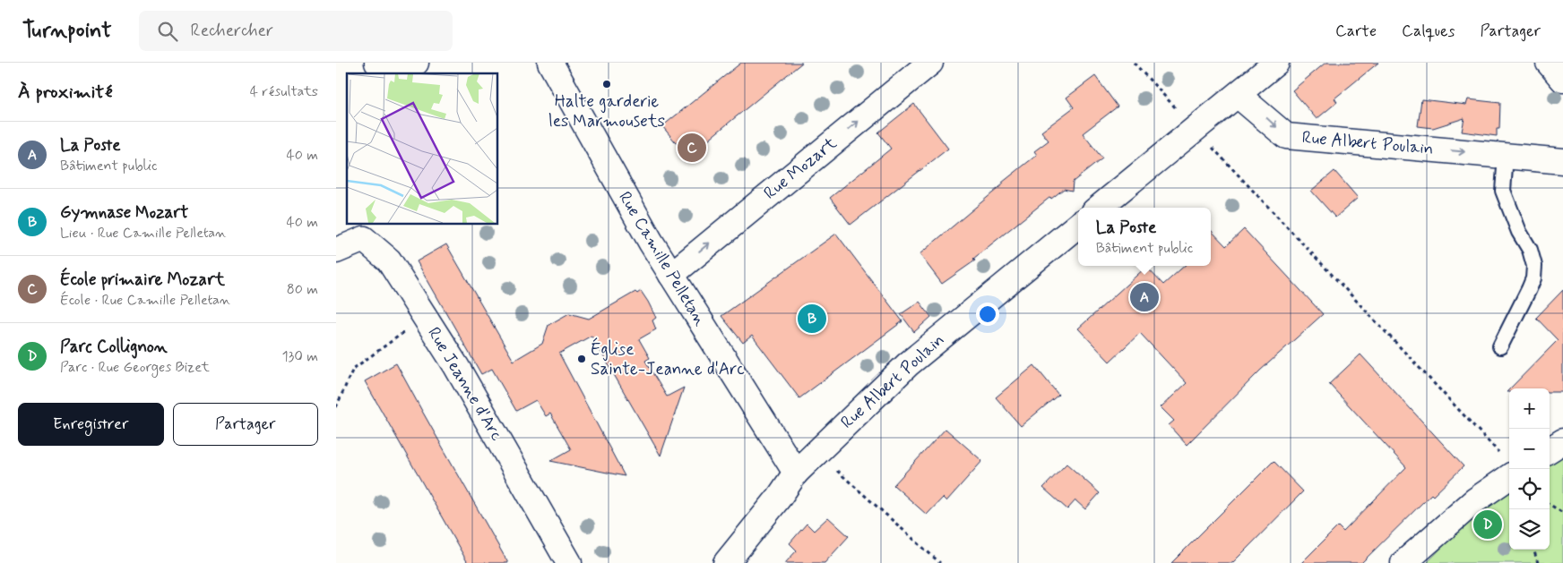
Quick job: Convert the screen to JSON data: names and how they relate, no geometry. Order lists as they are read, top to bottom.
{
  "streets": {
    "street": [
      "Rue Albert Poulain",
      "Rue Mozart",
      "Rue Camille Pelletan",
      "Rue Jeanne d'Arc"
    ]
  },
  "crossings": [
    ["Rue Albert Poulain", "Rue Camille Pelletan"],
    ["Rue Mozart", "Rue Camille Pelletan"]
  ],
  "one_way": ["Rue Mozart"],
  "places": ["Halte garderie les Marmousets", "Église Sainte-Jeanne d'Arc"],
  "page": {
    "header": "Turnpoint",
    "search": "Rechercher",
    "nav": ["Carte", "Calques", "Partager"],
    "heading": ["À proximité", "4 résultats"],
    "list": [
      {
        "mark": "A",
        "name": "La Poste",
        "note": "Bâtiment public",
        "value": "40 m"
      },
      {
        "mark": "B",
        "name": "Gymnase Mozart",
        "note": "Lieu · Rue Camille Pelletan",
        "value": "40 m"
      },
      {
        "mark": "C",
        "name": "École primaire Mozart",
        "note": "École · Rue Camille Pelletan",
        "value": "80 m"
      },
      {
        "mark": "D",
        "name": "Parc Collignon",
        "note": "Parc · Rue Georges Bizet",
        "value": "130 m"
      }
    ],
    "pins": [
      "C",
      "A",
      "B",
      "D"
    ],
    "popup": ["La Poste", "Bâtiment public"],
    "map_buttons": ["+", "−"],
    "buttons": ["Enregistrer", "Partager"]
  }
}
